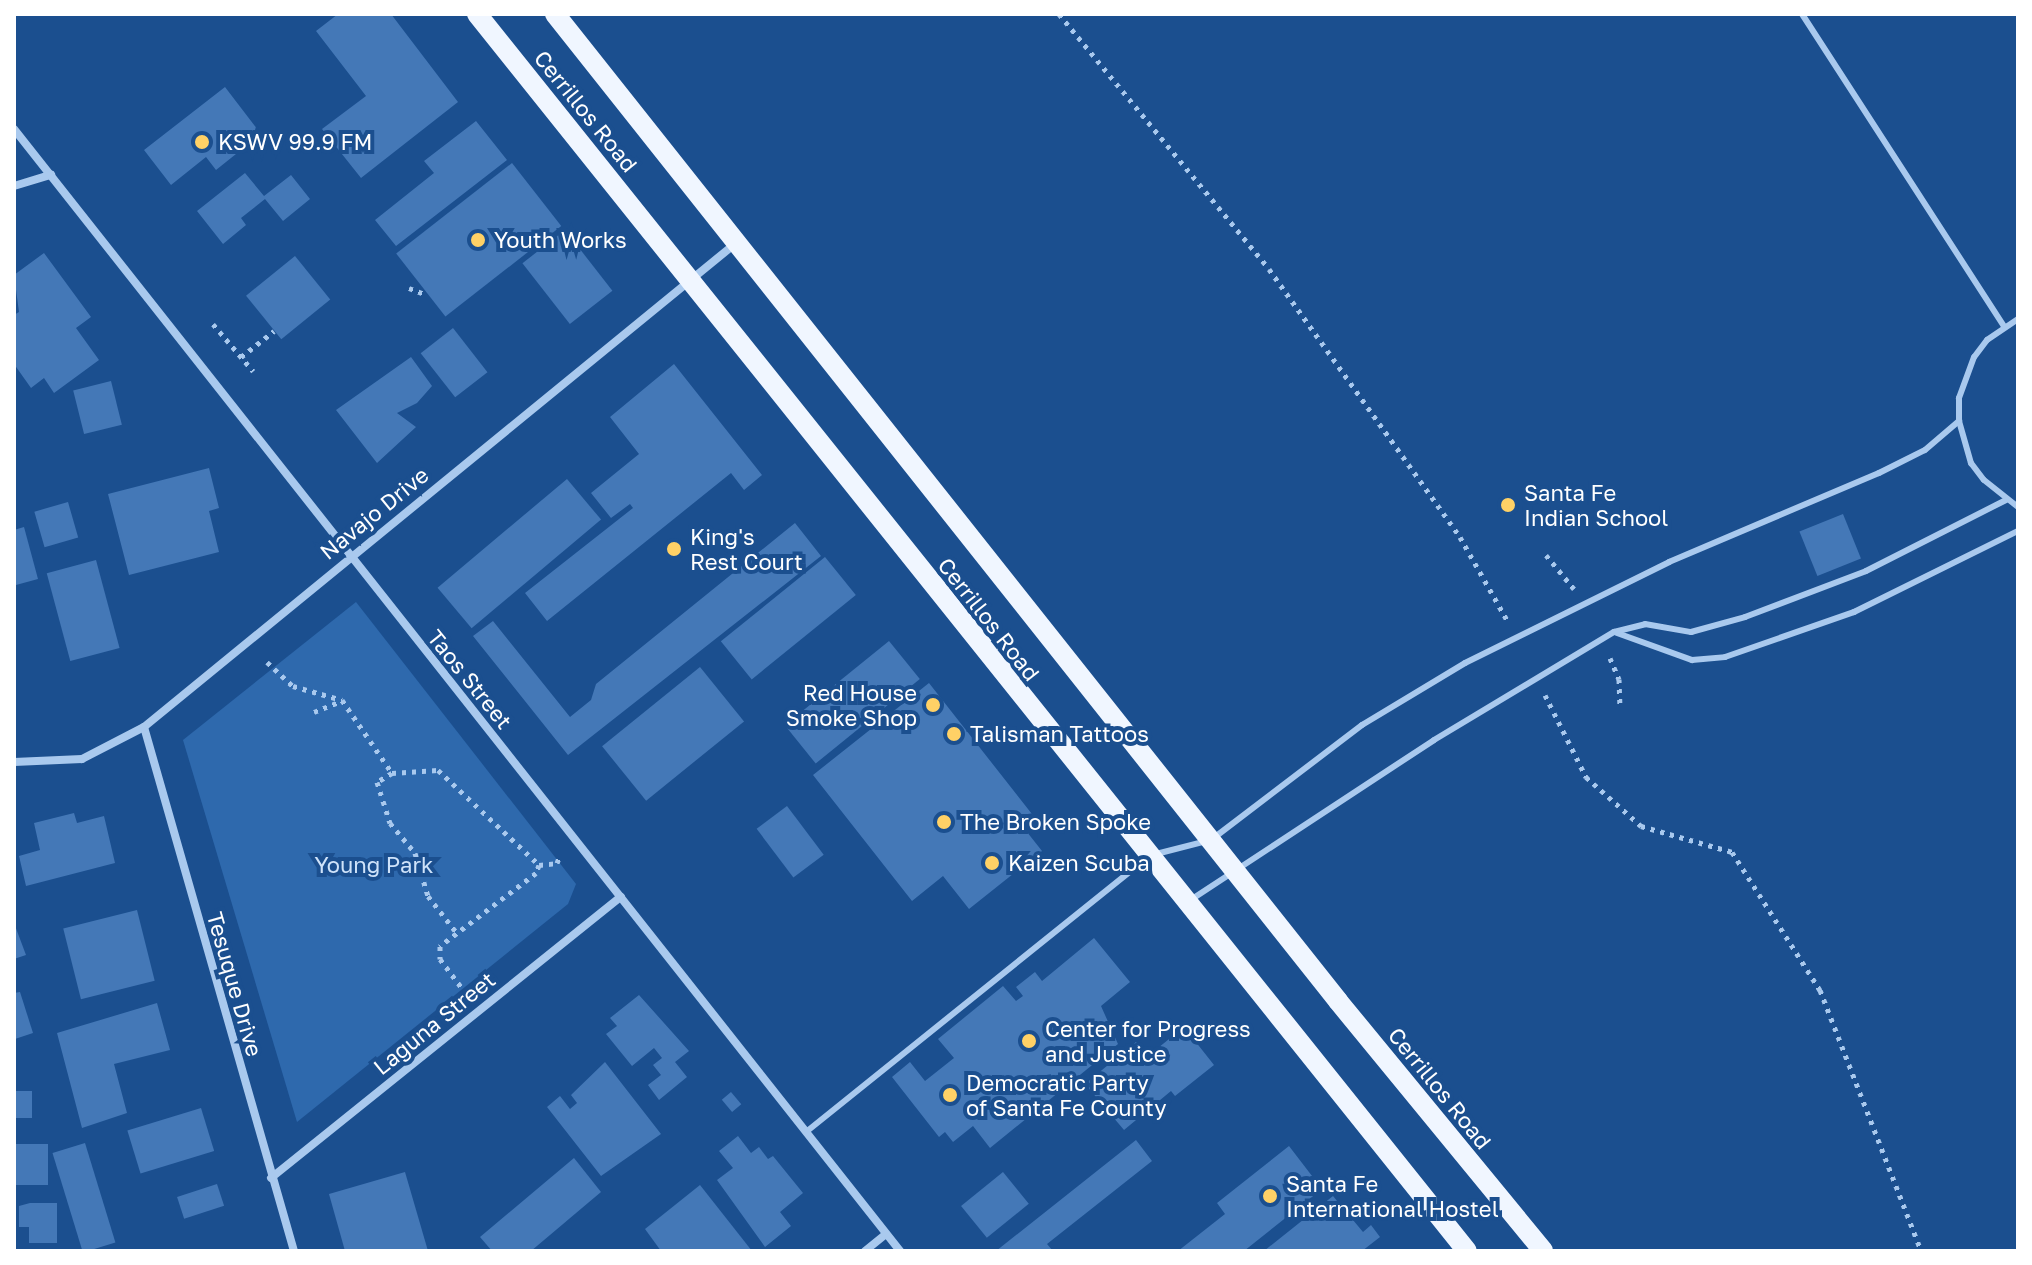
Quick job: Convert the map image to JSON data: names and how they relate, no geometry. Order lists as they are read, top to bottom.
{
  "streets": {
    "main road": ["Cerrillos Road"],
    "street": [
      "Navajo Drive",
      "Taos Street",
      "Tesuque Drive",
      "Laguna Street"
    ]
  },
  "crossings": [
    ["Cerrillos Road", "Navajo Drive"],
    ["Navajo Drive", "Taos Street"],
    ["Navajo Drive", "Tesuque Drive"],
    ["Taos Street", "Laguna Street"],
    ["Tesuque Drive", "Laguna Street"]
  ],
  "parks": ["Young Park"],
  "places": [
    "KSWV 99.9 FM",
    "Youth Works",
    "Santa Fe Indian School",
    "King's Rest Court",
    "Red House Smoke Shop",
    "Talisman Tattoos",
    "The Broken Spoke",
    "Kaizen Scuba",
    "Center for Progress and Justice",
    "Democratic Party of Santa Fe County",
    "Santa Fe International Hostel"
  ]
}
